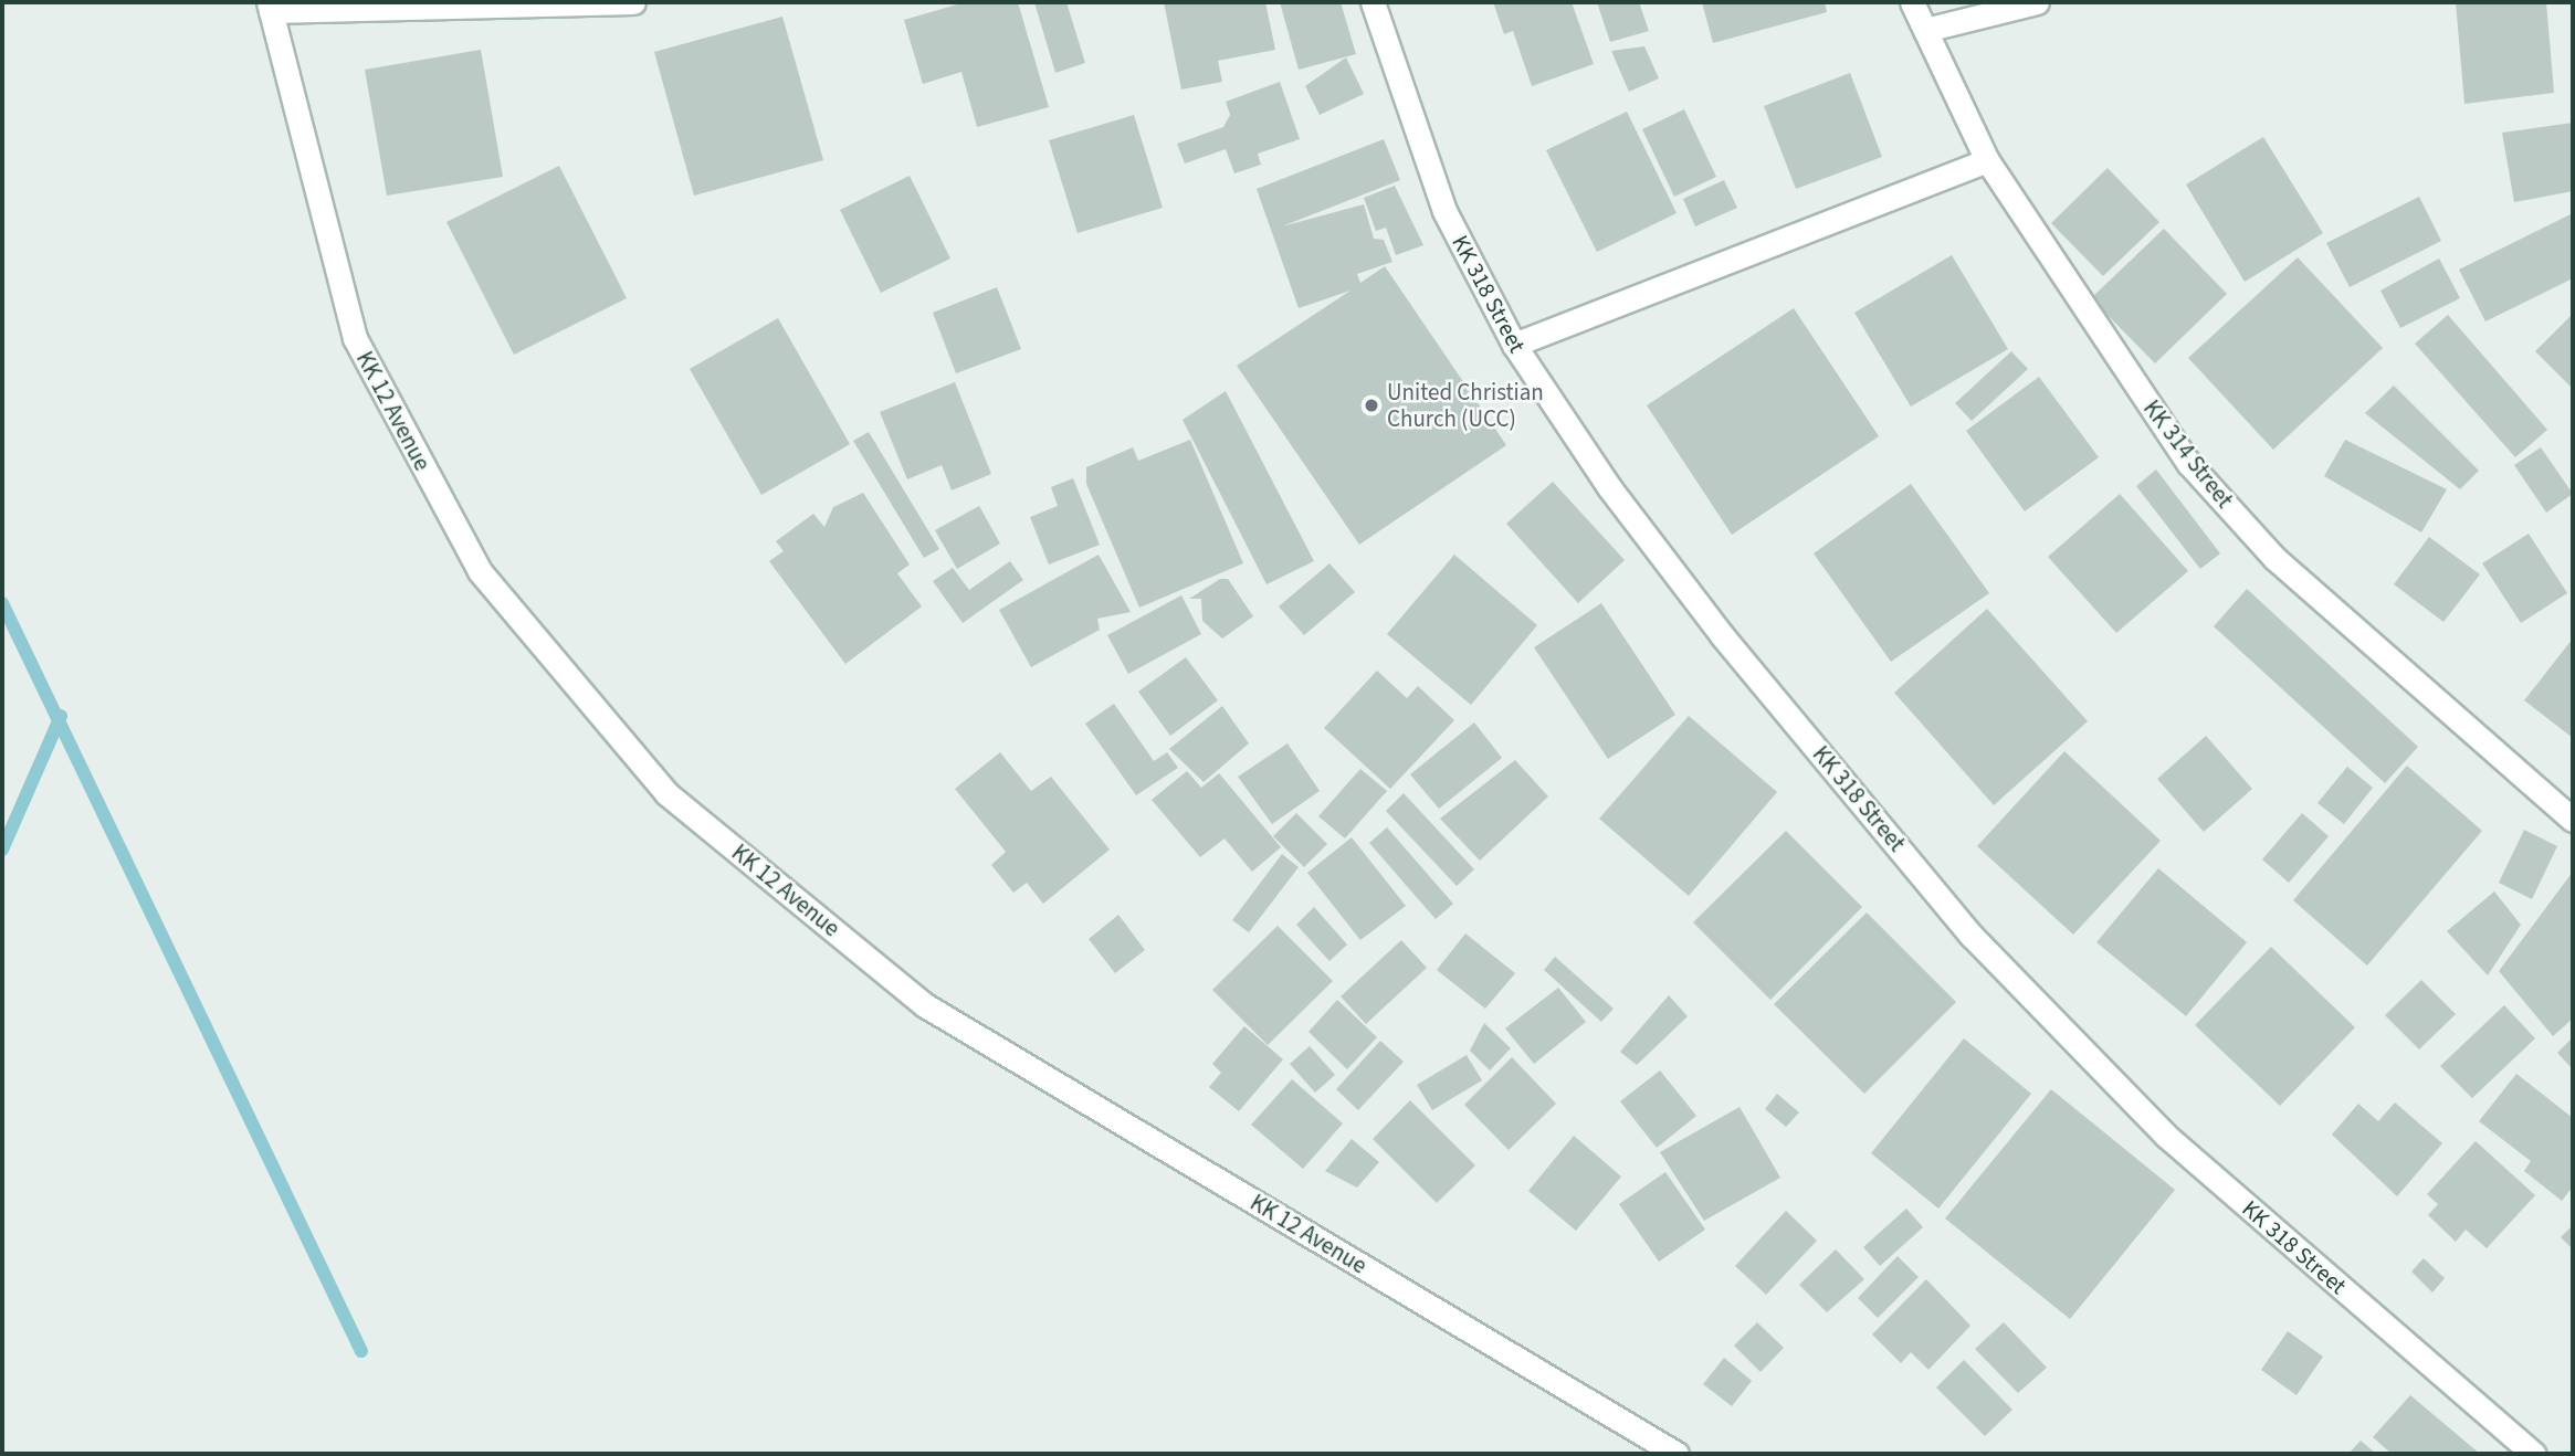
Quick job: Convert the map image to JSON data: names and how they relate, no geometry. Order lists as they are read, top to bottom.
{
  "streets": {
    "street": ["KK 318 Street", "KK 12 Avenue", "KK 314 Street"]
  },
  "places": ["United Christian Church (UCC)"]
}
